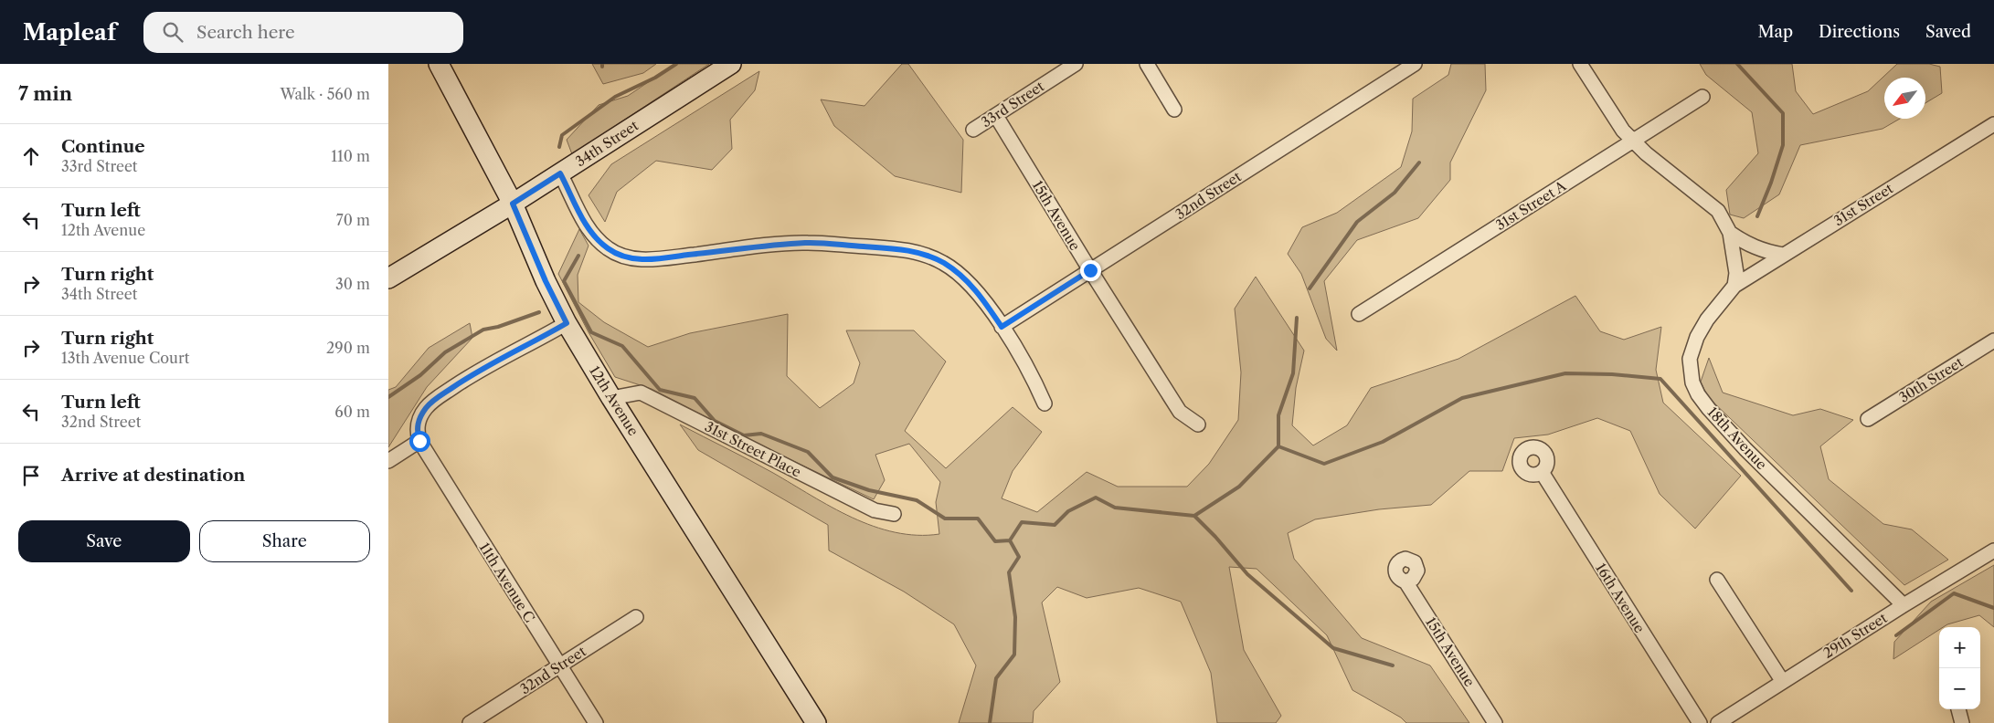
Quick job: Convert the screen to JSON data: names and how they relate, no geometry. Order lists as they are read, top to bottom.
{
  "streets": {
    "street": [
      "33rd Street",
      "34th Street",
      "32nd Street",
      "31st Street",
      "31st Street A",
      "15th Avenue",
      "30th Street",
      "12th Avenue",
      "18th Avenue",
      "31st Street Place",
      "11th Avenue C",
      "16th Avenue",
      "29th Street"
    ]
  },
  "crossings": [
    ["33rd Street", "15th Avenue"],
    ["34th Street", "12th Avenue"],
    ["32nd Street", "15th Avenue"],
    ["32nd Street", "11th Avenue C"],
    ["31st Street", "18th Avenue"],
    ["12th Avenue", "31st Street Place"],
    ["18th Avenue", "29th Street"]
  ],
  "north": "bottom left",
  "page": {
    "header": "Mapleaf",
    "search": "Search here",
    "nav": ["Map", "Directions", "Saved"],
    "heading": ["7 min", "Walk · 560 m"],
    "list": [
      ["Continue", "33rd Street", "110 m"],
      ["Turn left", "12th Avenue", "70 m"],
      ["Turn right", "34th Street", "30 m"],
      ["Turn right", "13th Avenue Court", "290 m"],
      ["Turn left", "32nd Street", "60 m"],
      "Arrive at destination"
    ],
    "buttons": ["Save", "Share"],
    "map_buttons": ["+", "−"]
  }
}
